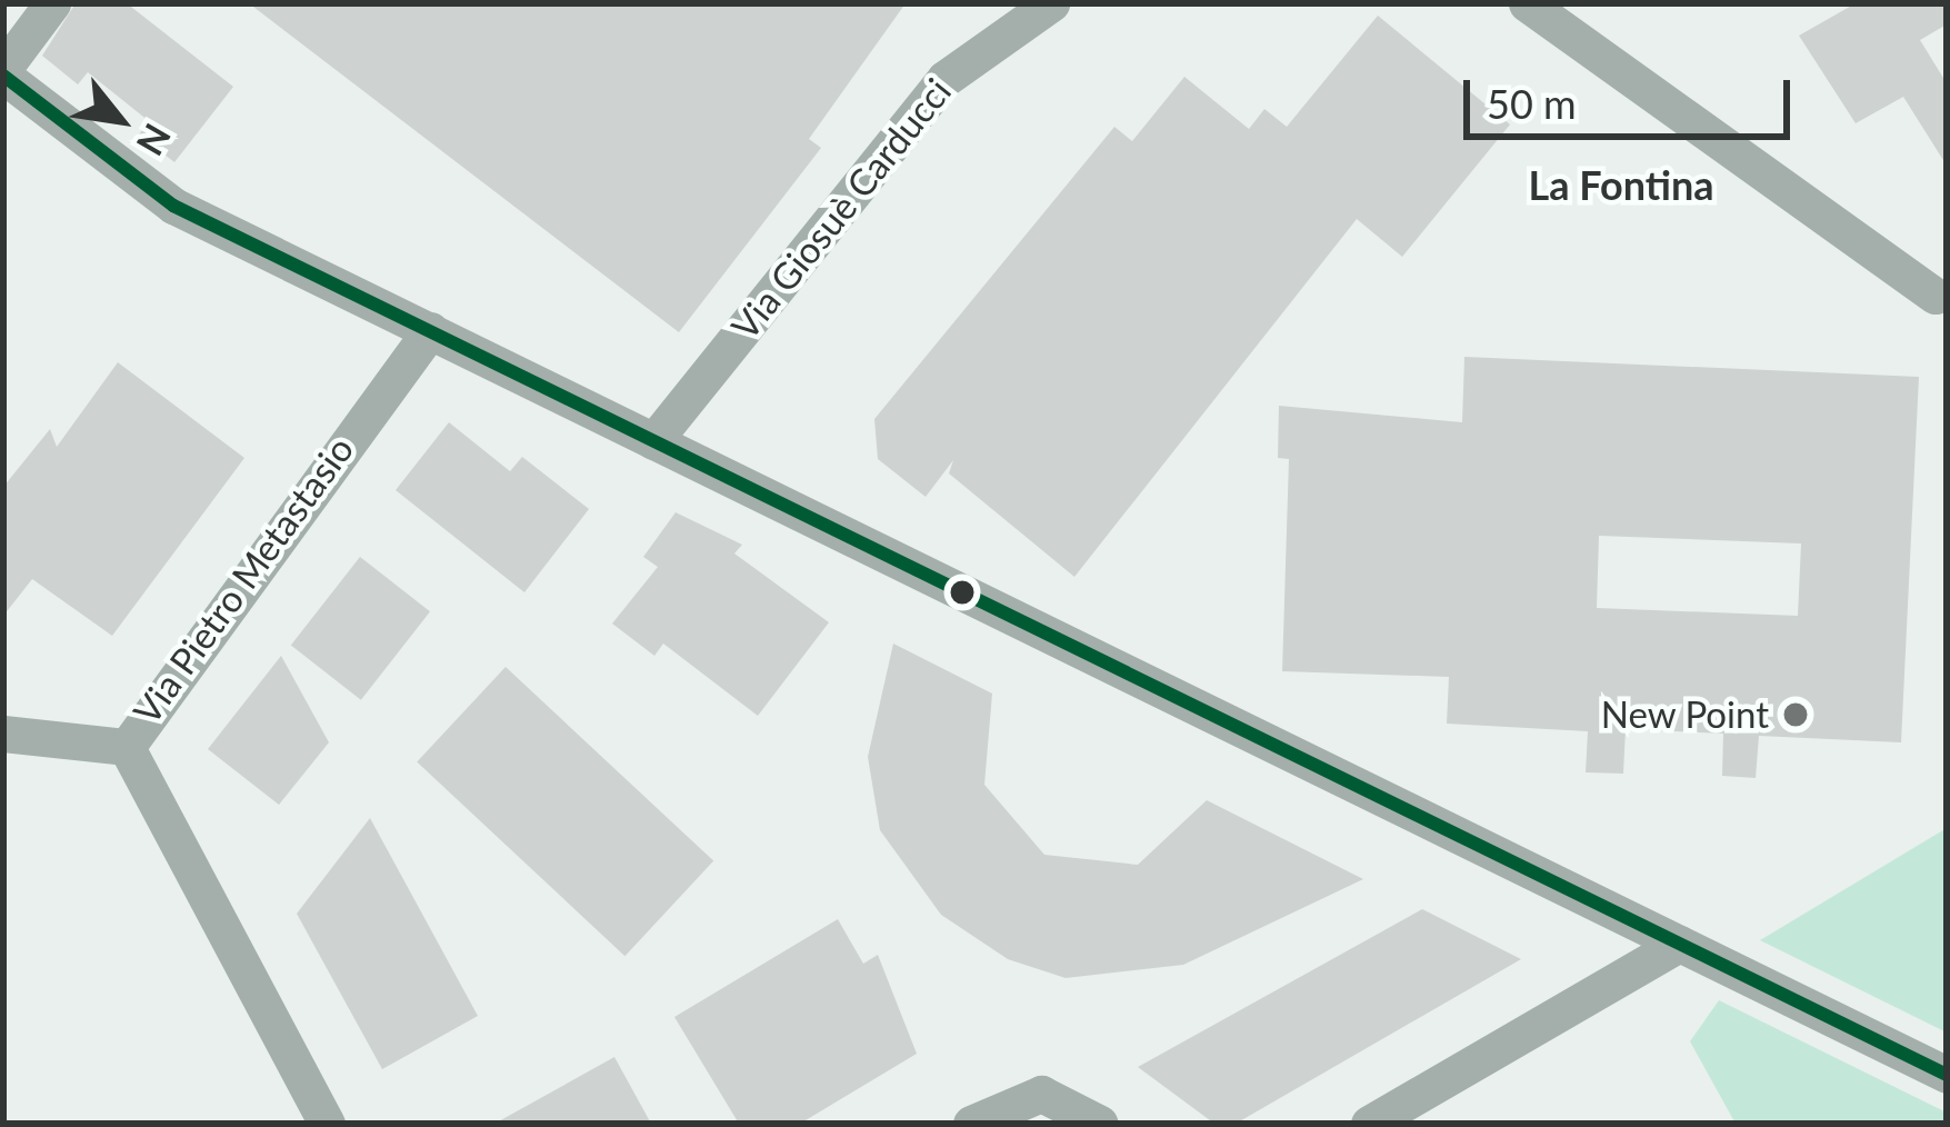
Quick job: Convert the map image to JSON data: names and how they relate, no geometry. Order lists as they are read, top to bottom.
{
  "streets": {
    "street": ["Via Giosuè Carducci", "Via Pietro Metastasio"]
  },
  "districts": ["La Fontina"],
  "places": ["New Point"],
  "scale_bar": "50 m",
  "north": "bottom right"
}
